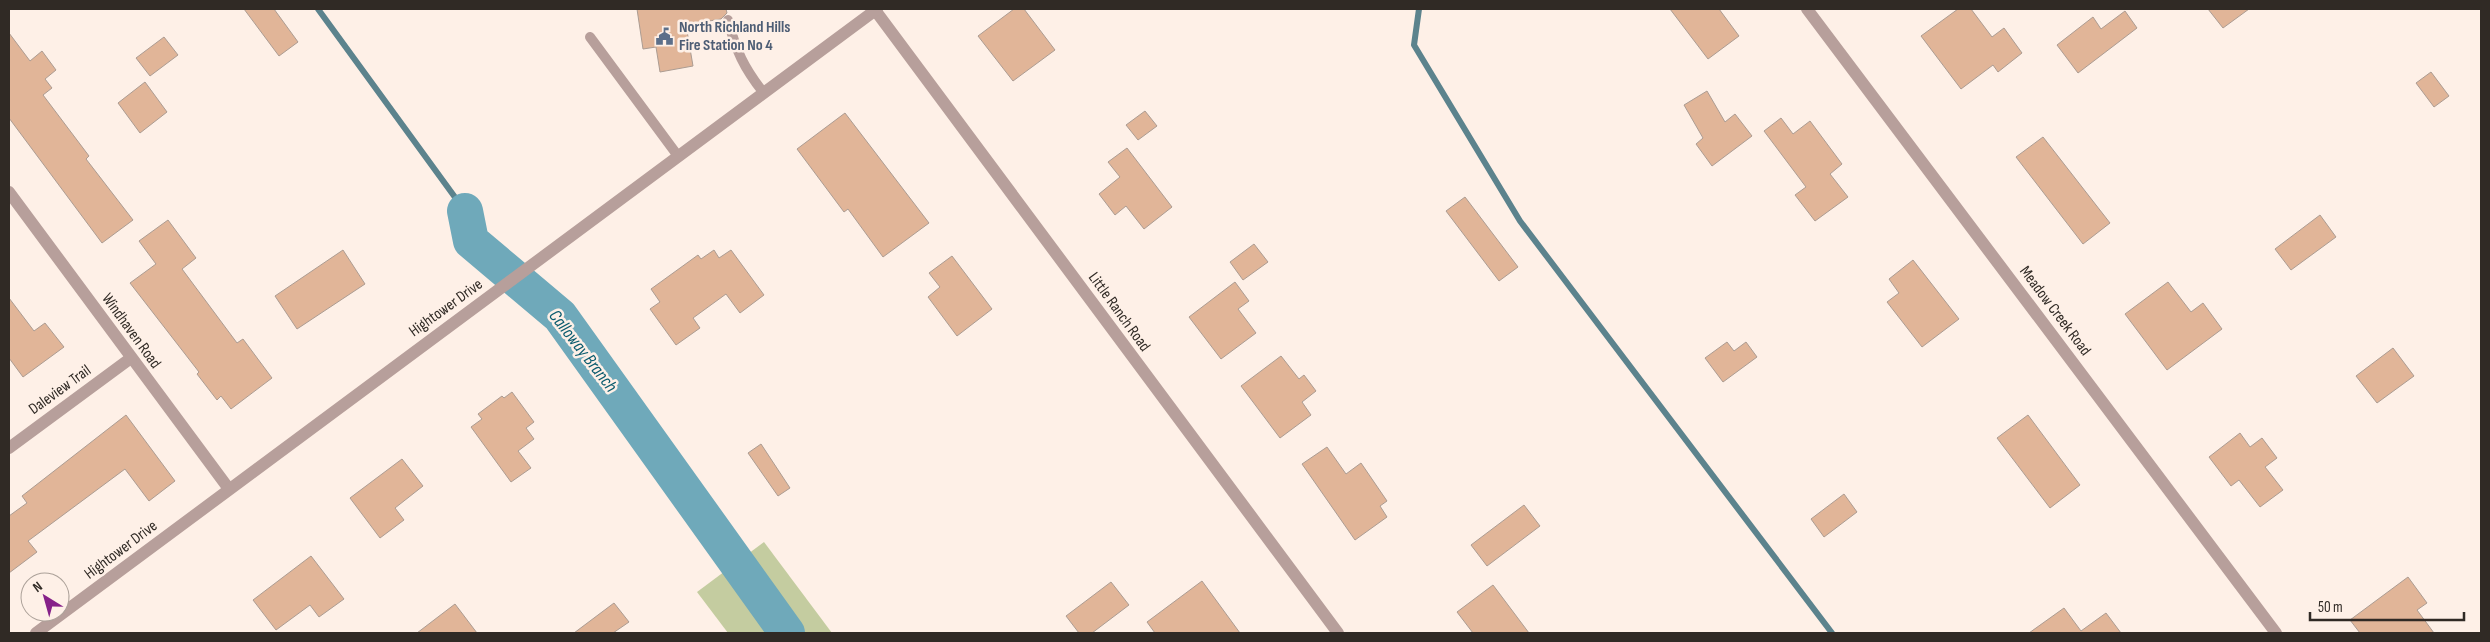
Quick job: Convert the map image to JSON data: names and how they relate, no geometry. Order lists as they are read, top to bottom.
{
  "streets": {
    "street": [
      "Hightower Drive",
      "Meadow Creek Road",
      "Little Ranch Road",
      "Windhaven Road",
      "Daleview Trail"
    ]
  },
  "crossings": [
    ["Hightower Drive", "Little Ranch Road"],
    ["Hightower Drive", "Windhaven Road"],
    ["Windhaven Road", "Daleview Trail"]
  ],
  "water": ["Calloway Branch"],
  "places": {
    "public building": ["North Richland Hills Fire Station No 4"]
  },
  "scale_bar": "50 m",
  "north": "top left"
}
